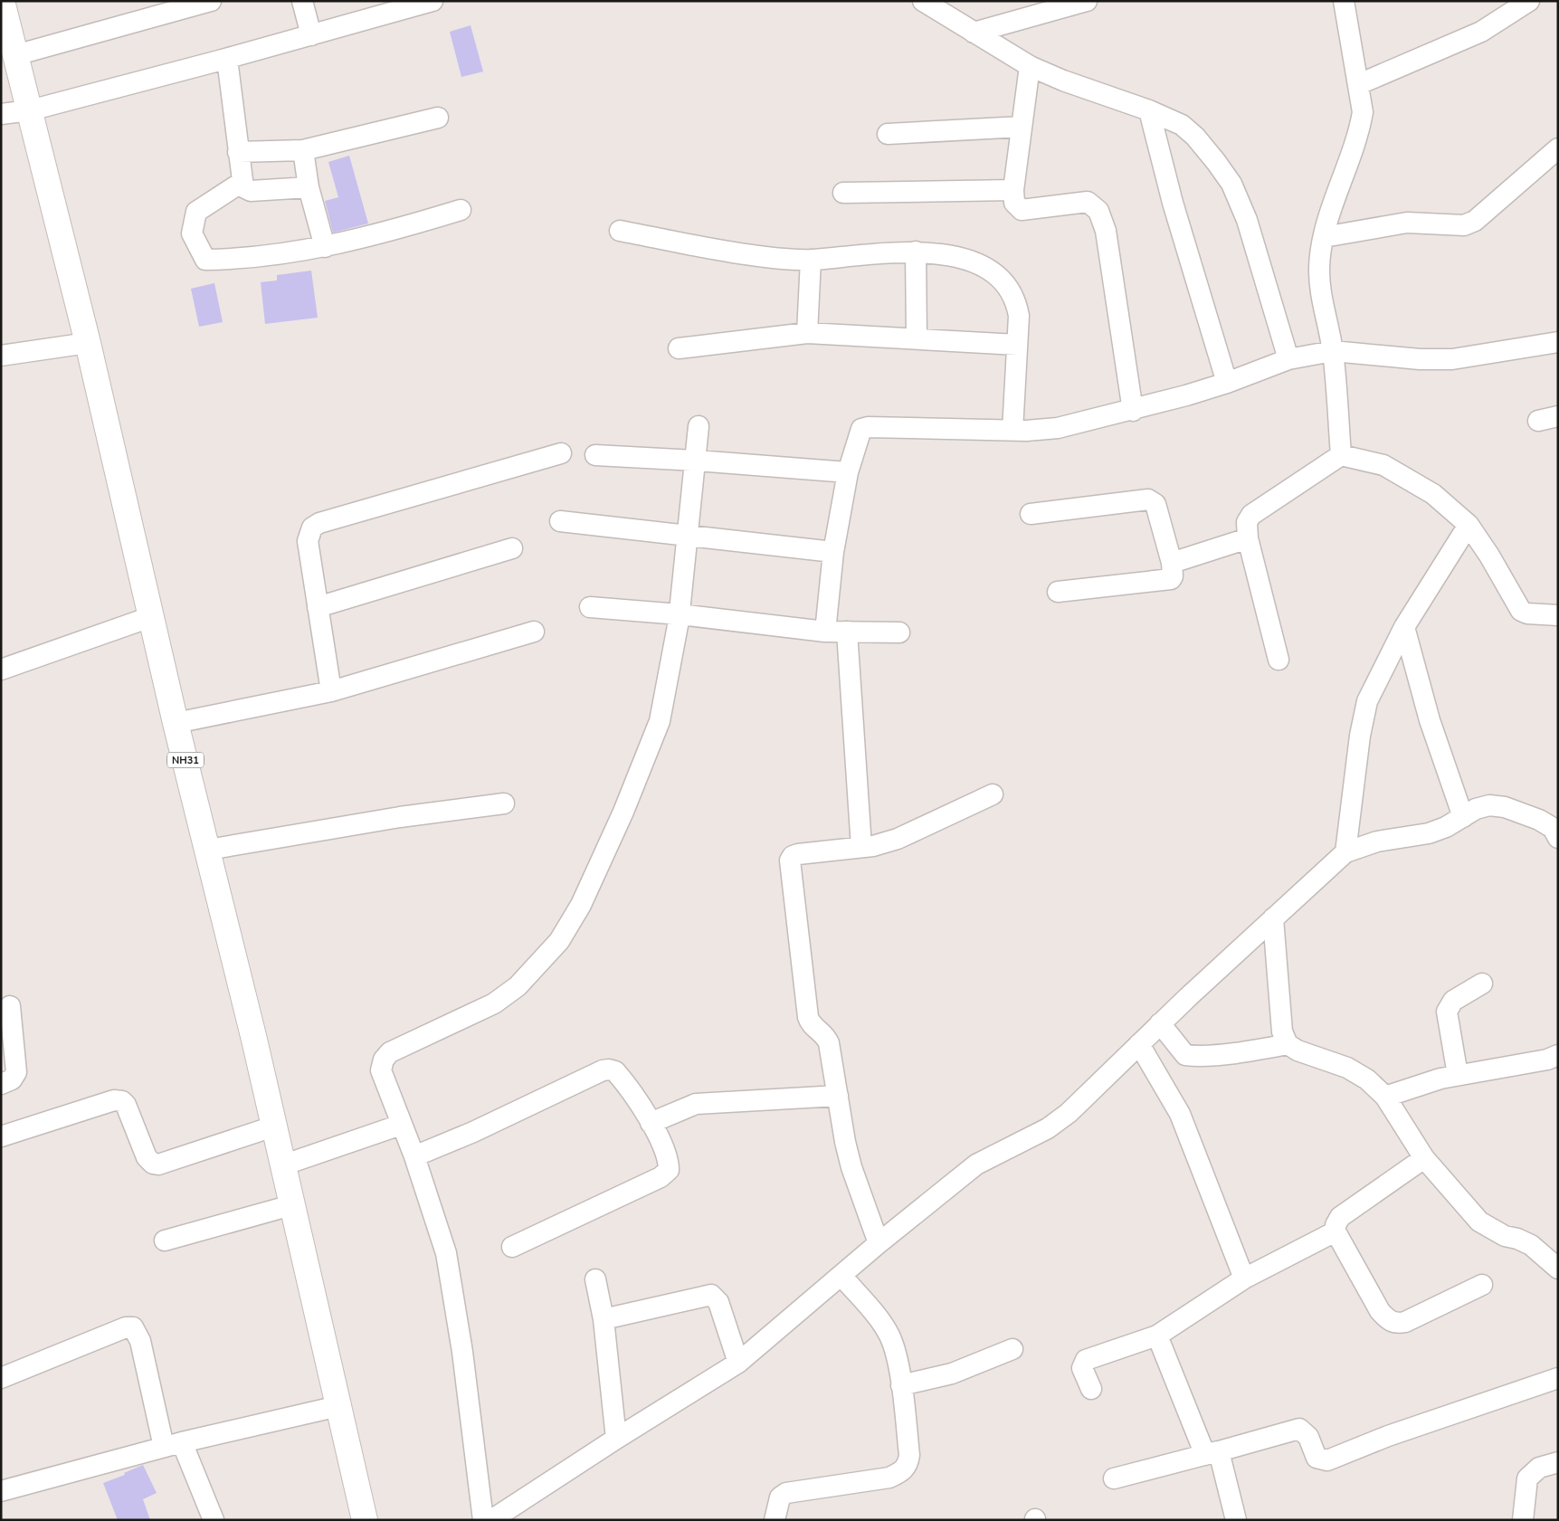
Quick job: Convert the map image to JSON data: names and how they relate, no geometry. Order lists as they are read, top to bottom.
{
  "streets": {
    "highway": ["NH31"]
  }
}
